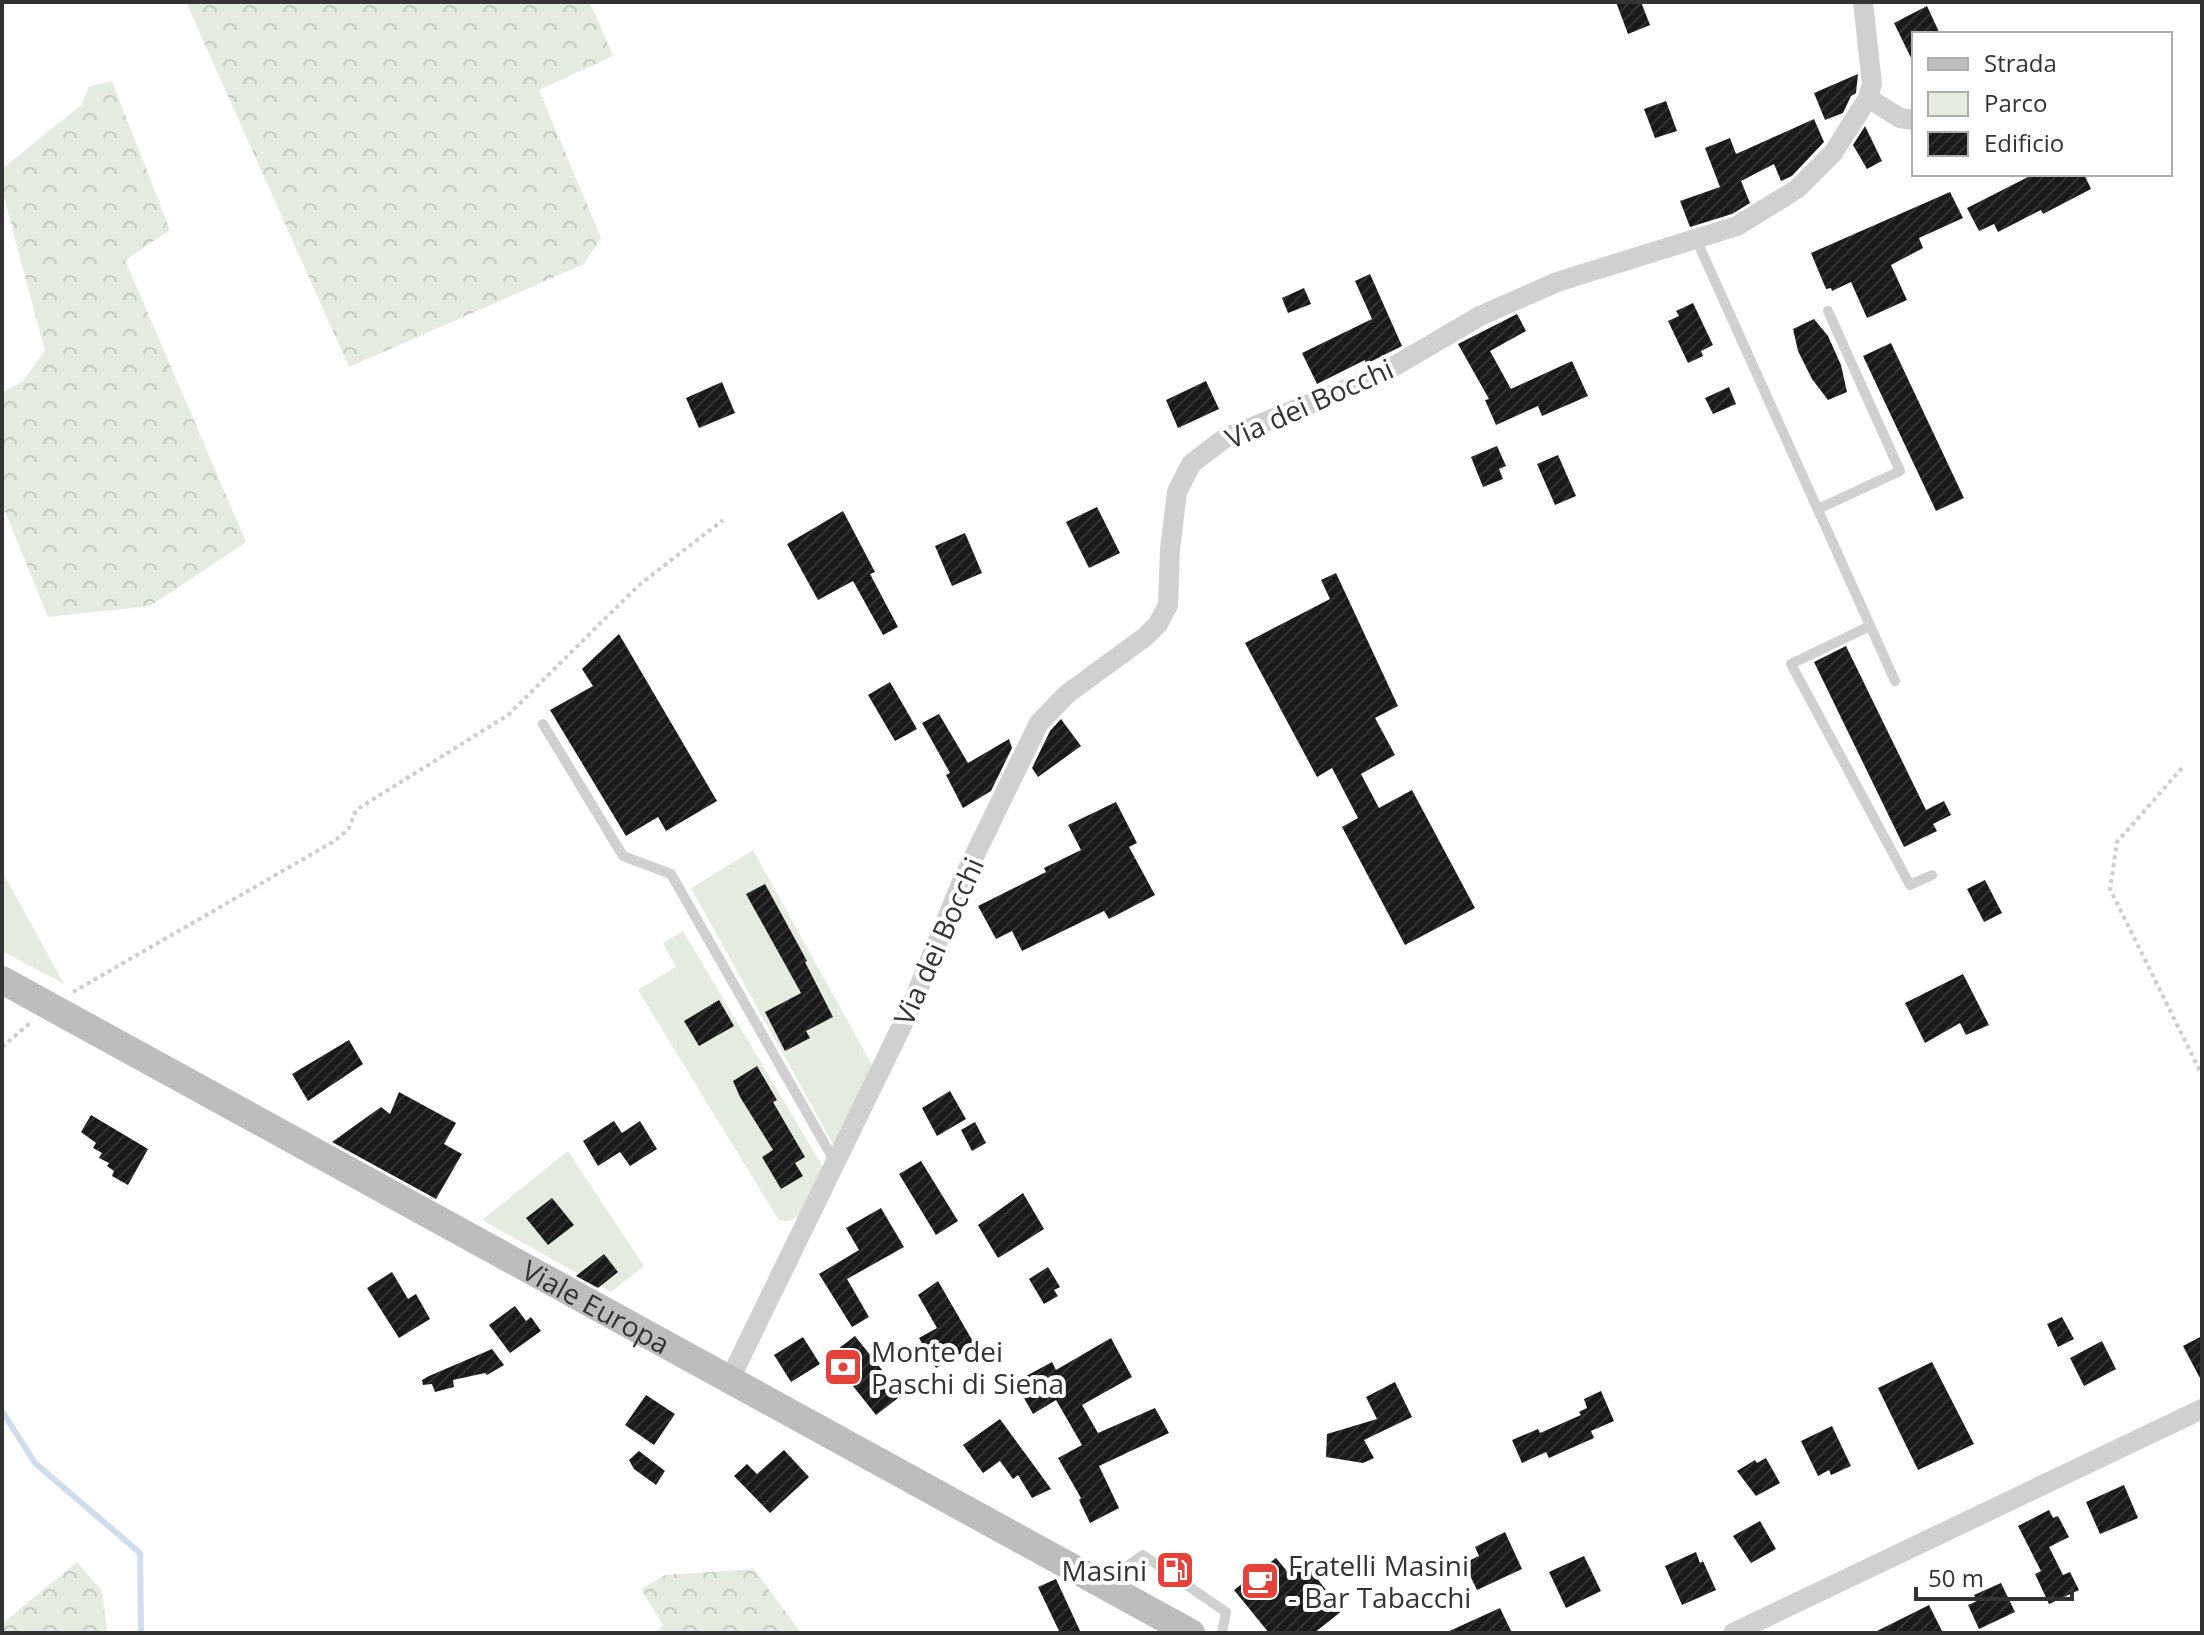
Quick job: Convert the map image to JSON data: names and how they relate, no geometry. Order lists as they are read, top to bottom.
{
  "streets": {
    "main road": ["Viale Europa"],
    "street": ["Via dei Bocchi"]
  },
  "crossings": [
    ["Via dei Bocchi", "Viale Europa"]
  ],
  "places": {
    "bank": ["Monte dei Paschi di Siena"],
    "fuel station": ["Masini"],
    "cafe": ["Fratelli Masini - Bar Tabacchi"]
  },
  "legend": ["Strada", "Parco", "Edificio"],
  "scale_bar": "50 m"
}
